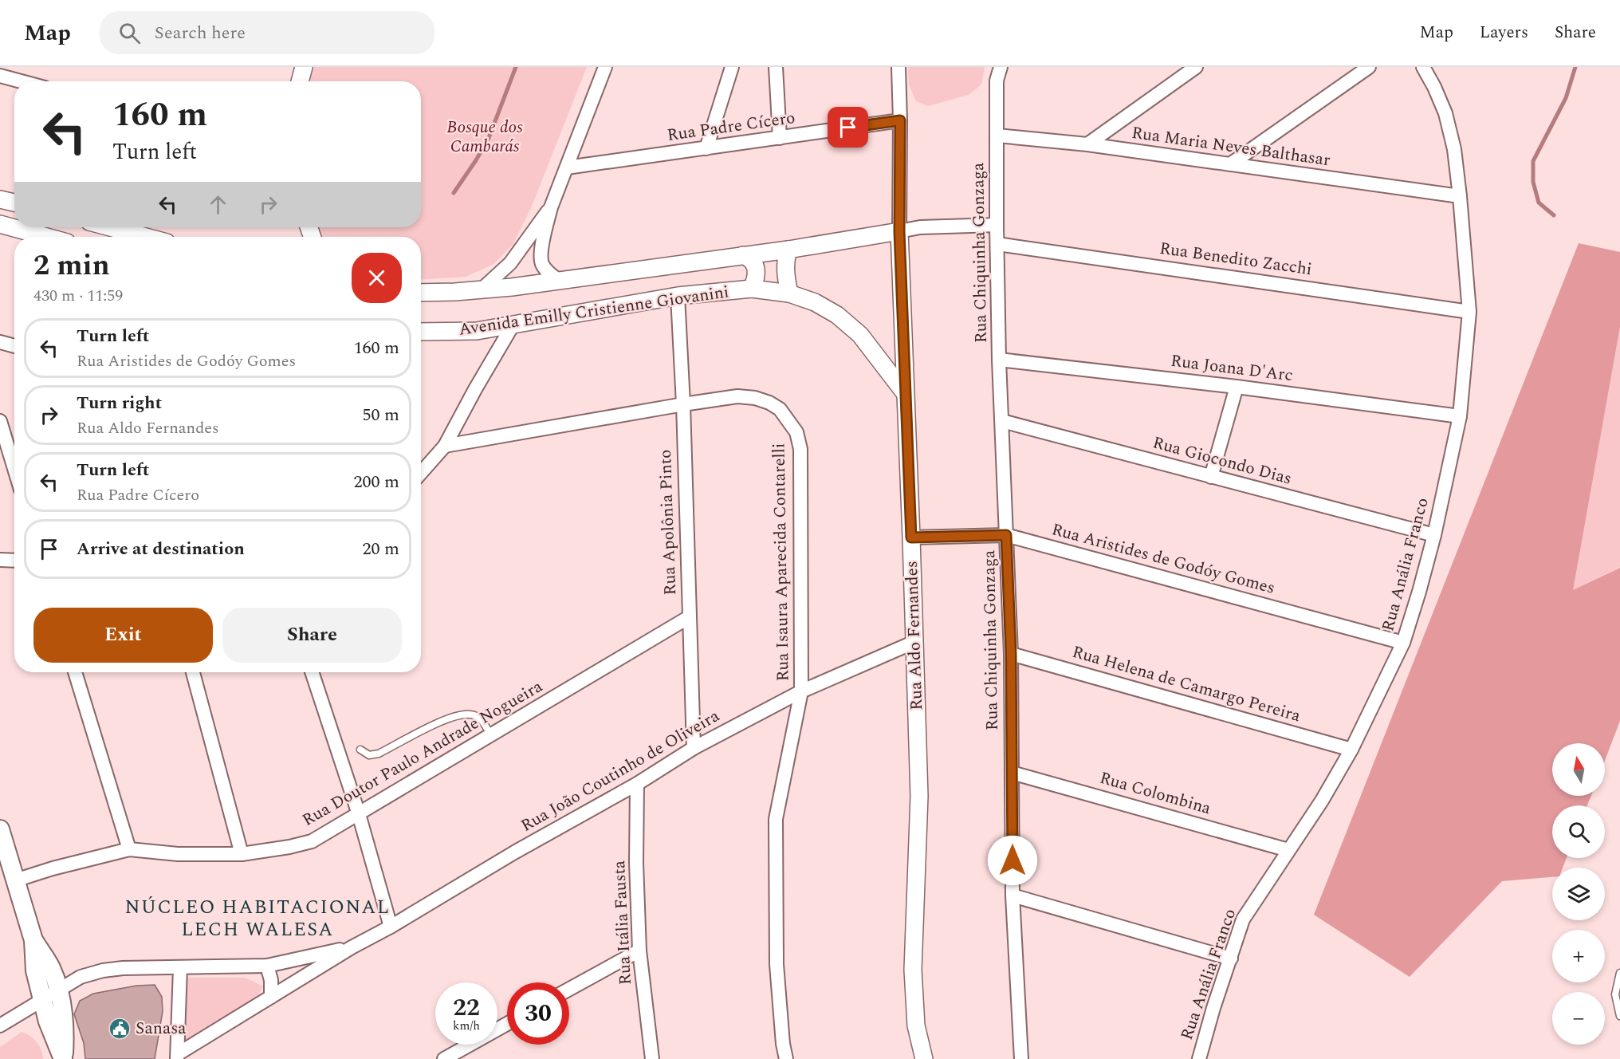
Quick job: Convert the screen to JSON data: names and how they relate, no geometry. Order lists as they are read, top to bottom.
{
  "streets": {
    "street": [
      "Rua Padre Cícero",
      "Rua Maria Neves Balthasar",
      "Rua Chiquinha Gonzaga",
      "Rua Benedito Zacchi",
      "Avenida Emilly Cristienne Giovanini",
      "Rua Joana D'Arc",
      "Rua Giocondo Dias",
      "Rua Apolônia Pinto",
      "Rua Aristides de Godóy Gomes",
      "Rua Isaura Aparecida Contarelli",
      "Rua Anália Franco",
      "Rua Aldo Fernandes",
      "Rua Helena de Camargo Pereira",
      "Rua Doutor Paulo Andrade Nogueira",
      "Rua João Coutinho de Oliveira",
      "Rua Colombina",
      "Rua Itália Fausta"
    ]
  },
  "crossings": [
    ["Rua Padre Cícero", "Rua Aldo Fernandes"],
    ["Rua Maria Neves Balthasar", "Rua Chiquinha Gonzaga"],
    ["Rua Maria Neves Balthasar", "Rua Anália Franco"],
    ["Rua Chiquinha Gonzaga", "Rua Benedito Zacchi"],
    ["Rua Chiquinha Gonzaga", "Rua Joana D'Arc"],
    ["Rua Chiquinha Gonzaga", "Rua Giocondo Dias"],
    ["Rua Chiquinha Gonzaga", "Rua Aristides de Godóy Gomes"],
    ["Rua Chiquinha Gonzaga", "Rua Helena de Camargo Pereira"],
    ["Rua Chiquinha Gonzaga", "Rua Colombina"],
    ["Rua Benedito Zacchi", "Rua Anália Franco"],
    ["Avenida Emilly Cristienne Giovanini", "Rua Apolônia Pinto"],
    ["Avenida Emilly Cristienne Giovanini", "Rua Aldo Fernandes"],
    ["Rua Joana D'Arc", "Rua Anália Franco"],
    ["Rua Giocondo Dias", "Rua Anália Franco"],
    ["Rua Apolônia Pinto", "Rua Isaura Aparecida Contarelli"],
    ["Rua Apolônia Pinto", "Rua Doutor Paulo Andrade Nogueira"],
    ["Rua Apolônia Pinto", "Rua João Coutinho de Oliveira"],
    ["Rua Aristides de Godóy Gomes", "Rua Anália Franco"],
    ["Rua Aristides de Godóy Gomes", "Rua Aldo Fernandes"],
    ["Rua Isaura Aparecida Contarelli", "Rua João Coutinho de Oliveira"],
    ["Rua Anália Franco", "Rua Helena de Camargo Pereira"],
    ["Rua Anália Franco", "Rua Colombina"],
    ["Rua Aldo Fernandes", "Rua João Coutinho de Oliveira"],
    ["Rua João Coutinho de Oliveira", "Rua Itália Fausta"]
  ],
  "districts": ["NÚCLEO HABITACIONAL LECH WALESA"],
  "parks": ["Bosque dos Cambarás"],
  "places": {
    "public building": ["Sanasa"]
  },
  "north": "top",
  "page": {
    "header": "Map",
    "search": "Search here",
    "nav": ["Map", "Layers", "Share"],
    "turn": ["160 m", "Turn left"],
    "heading": ["2 min", "430 m · 11:59"],
    "list": [
      {
        "name": "Turn left",
        "note": "Rua Aristides de Godóy Gomes",
        "value": "160 m"
      },
      {
        "name": "Turn right",
        "note": "Rua Aldo Fernandes",
        "value": "50 m"
      },
      {
        "name": "Turn left",
        "note": "Rua Padre Cícero",
        "value": "200 m"
      },
      {
        "name": "Arrive at destination",
        "value": "20 m"
      }
    ],
    "buttons": ["Exit", "Share"],
    "map_buttons": ["+", "−"],
    "speed": "22 km/h",
    "limit": "30"
  }
}
